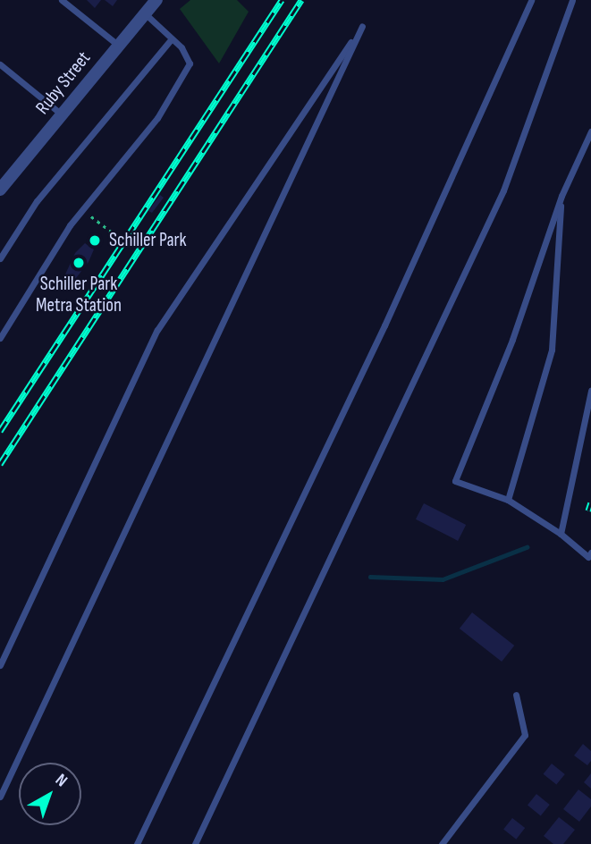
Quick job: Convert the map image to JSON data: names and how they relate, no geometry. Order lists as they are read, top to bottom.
{
  "streets": {
    "street": ["Ruby Street"]
  },
  "places": ["Schiller Park", "Schiller Park Metra Station"],
  "north": "top right"
}
